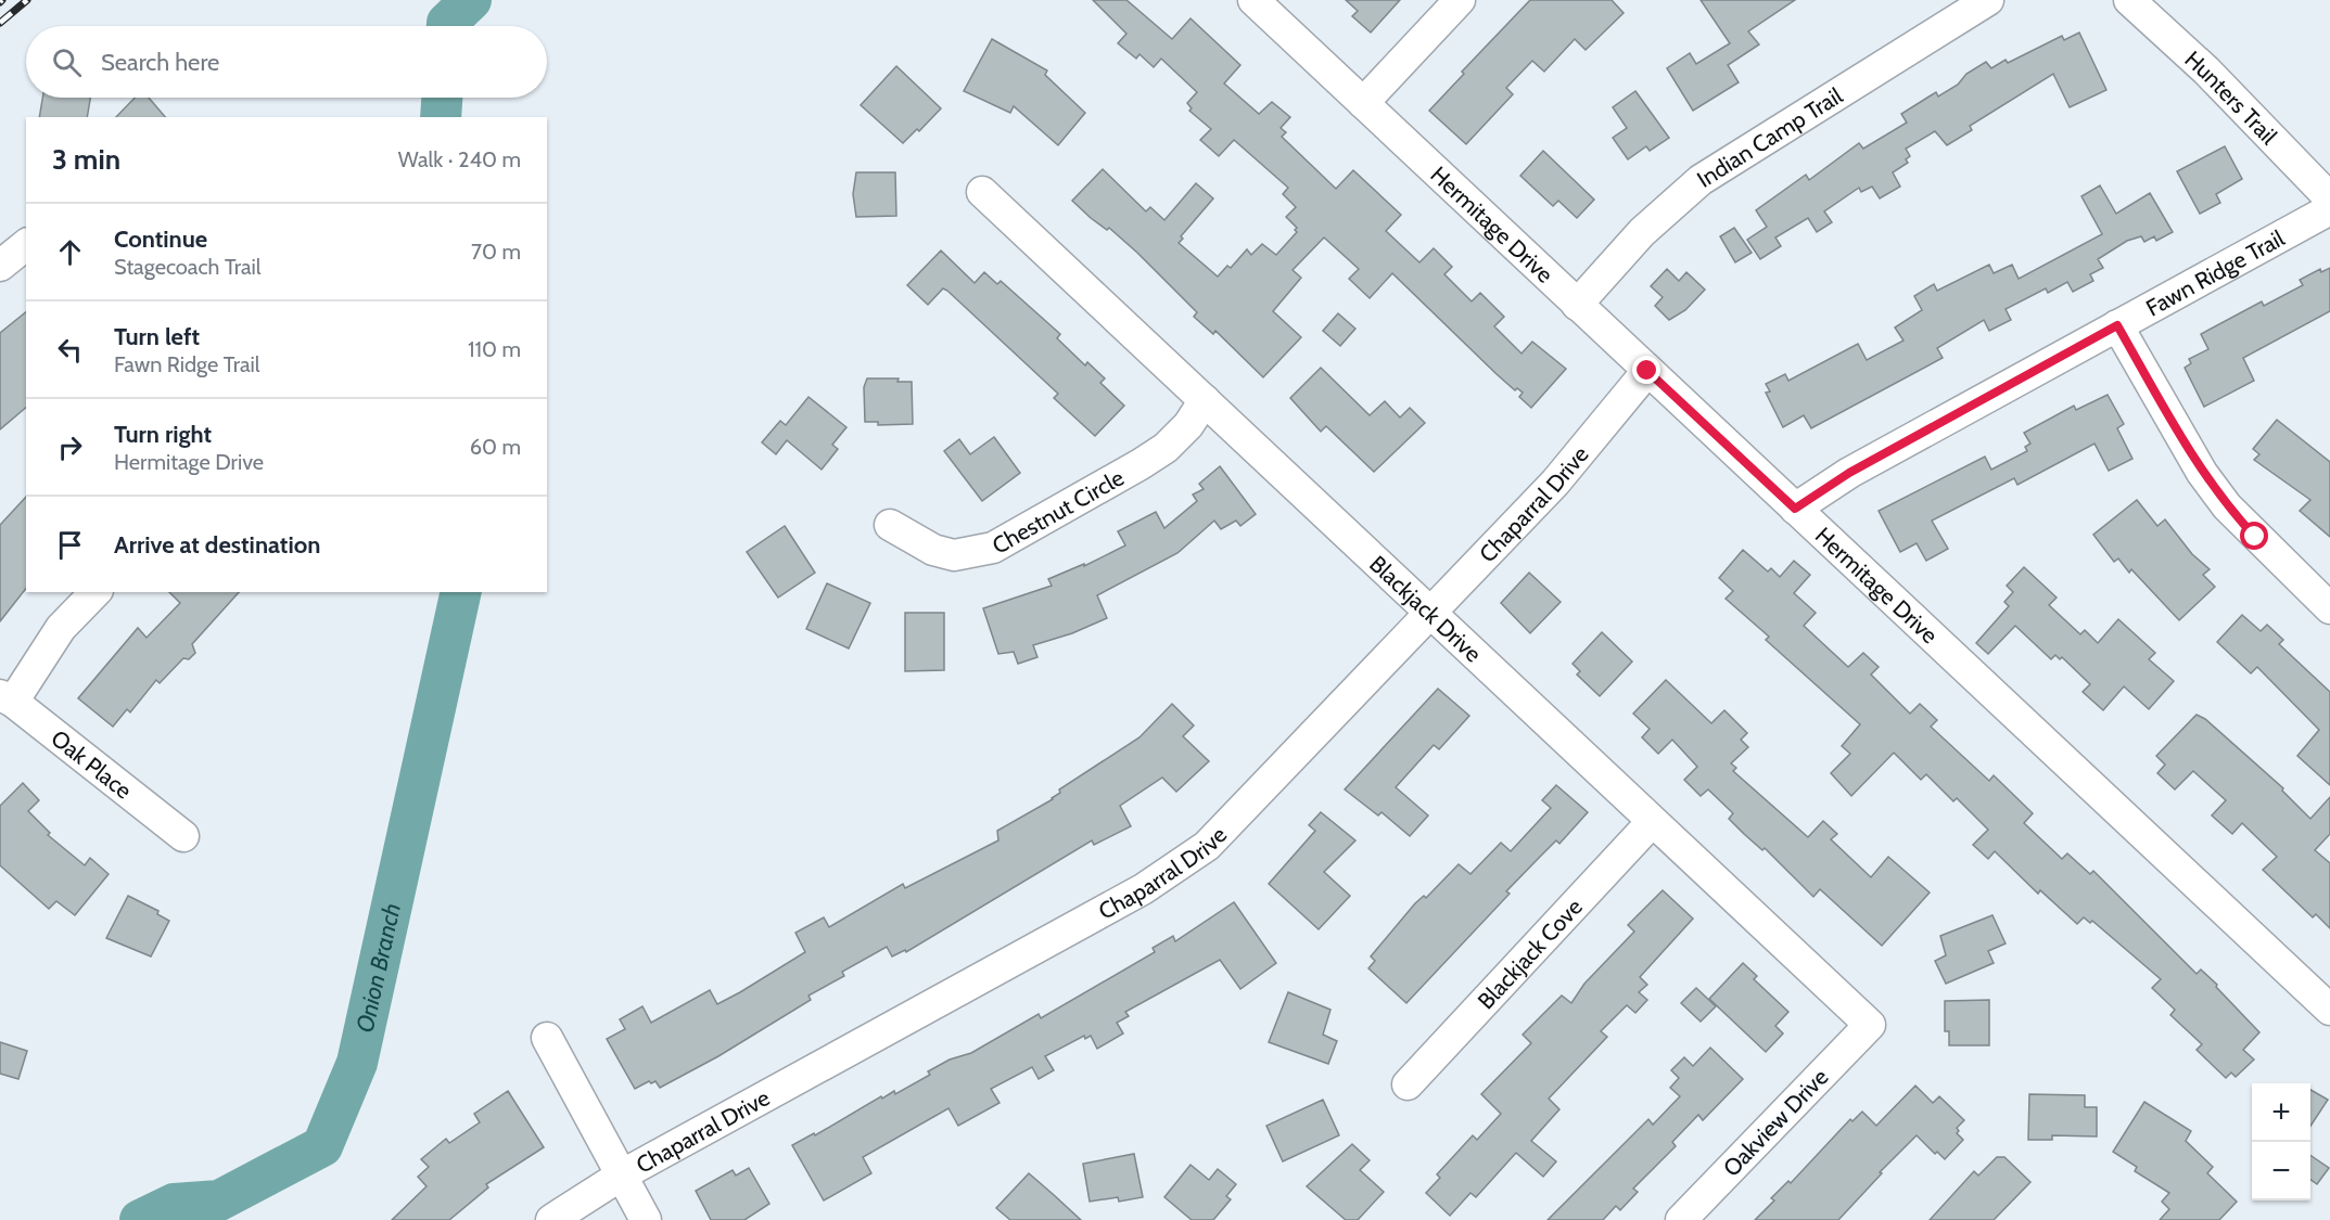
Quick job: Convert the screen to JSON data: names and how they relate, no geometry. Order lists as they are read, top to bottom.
{
  "streets": {
    "street": [
      "Hunters Trail",
      "Indian Camp Trail",
      "Hermitage Drive",
      "Fawn Ridge Trail",
      "Chaparral Drive",
      "Chestnut Circle",
      "Blackjack Drive",
      "Oak Place",
      "Blackjack Cove",
      "Oakview Drive"
    ]
  },
  "crossings": [
    ["Indian Camp Trail", "Hermitage Drive"],
    ["Hermitage Drive", "Fawn Ridge Trail"],
    ["Hermitage Drive", "Chaparral Drive"],
    ["Chaparral Drive", "Blackjack Drive"],
    ["Chestnut Circle", "Blackjack Drive"],
    ["Blackjack Drive", "Blackjack Cove"],
    ["Blackjack Drive", "Oakview Drive"]
  ],
  "water": ["Onion Branch"],
  "page": {
    "search": "Search here",
    "heading": ["3 min", "Walk · 240 m"],
    "list": [
      ["Continue", "Stagecoach Trail", "70 m"],
      ["Turn left", "Fawn Ridge Trail", "110 m"],
      ["Turn right", "Hermitage Drive", "60 m"],
      "Arrive at destination"
    ],
    "map_buttons": ["+", "−"]
  }
}
